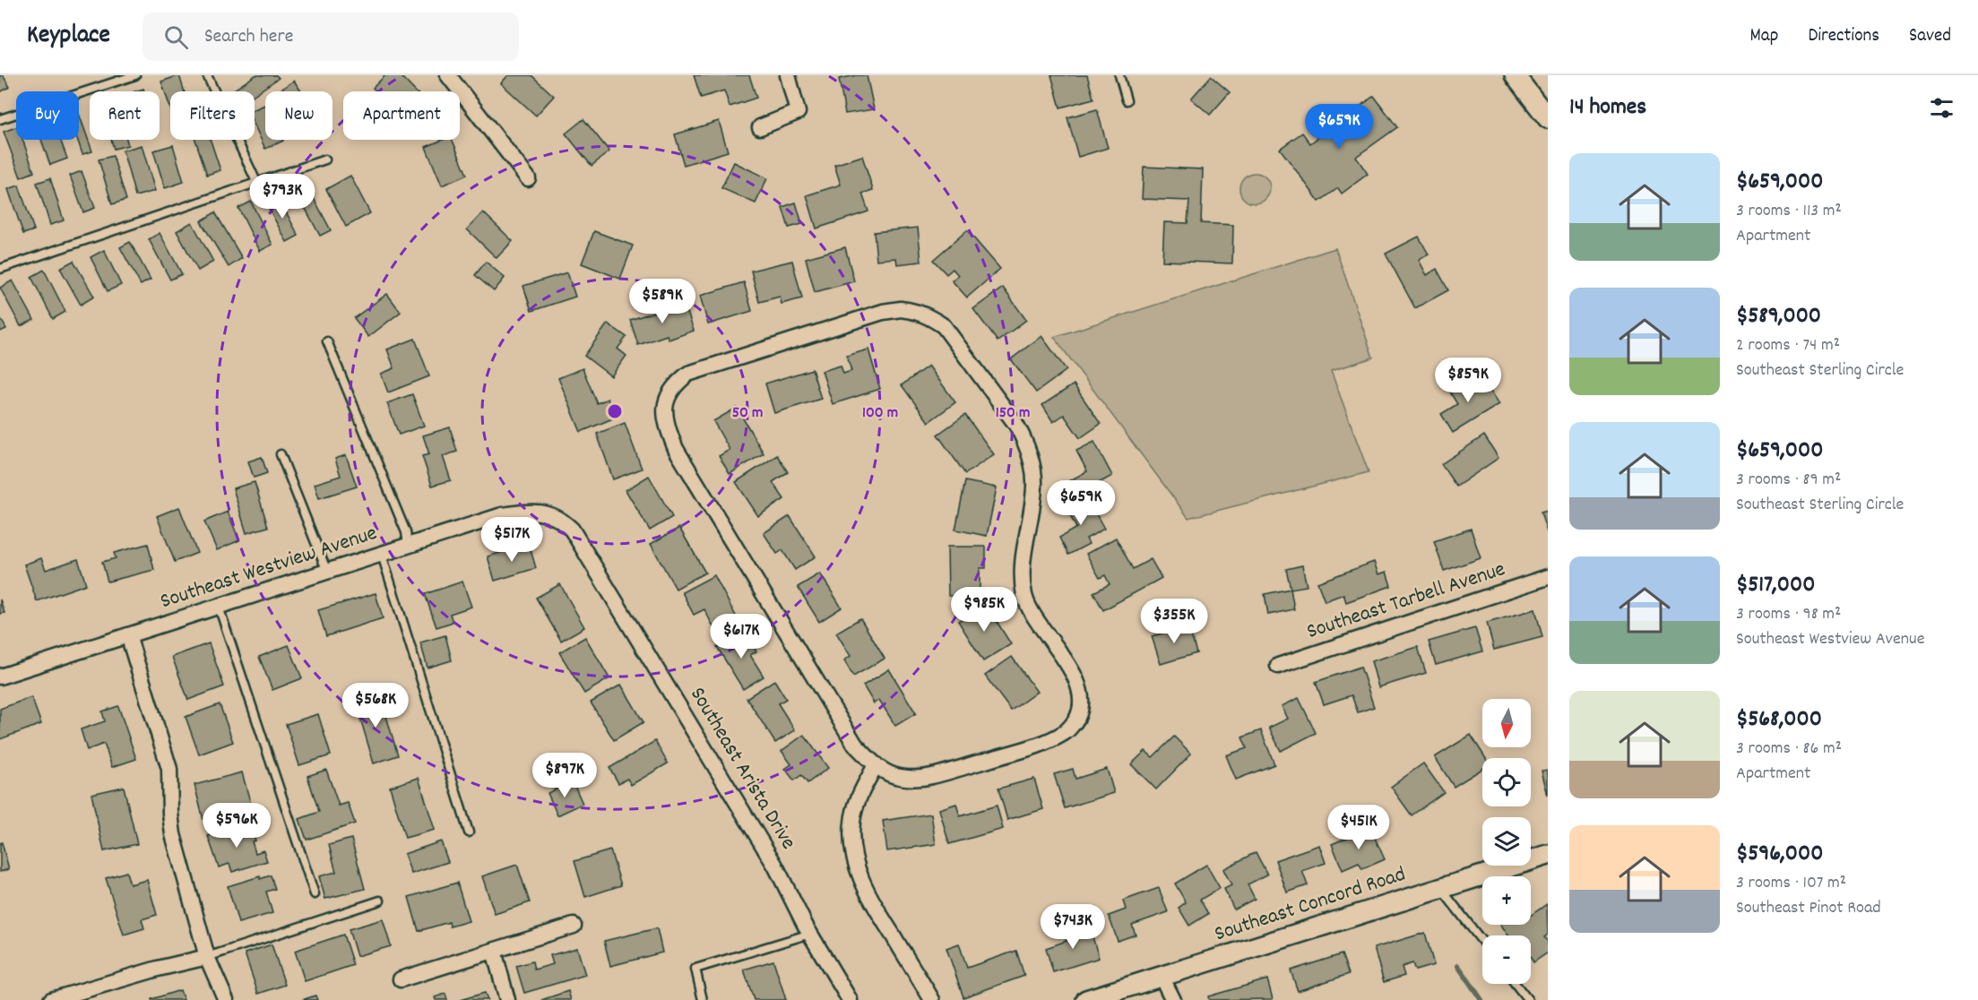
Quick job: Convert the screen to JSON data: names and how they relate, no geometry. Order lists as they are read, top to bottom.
{
  "streets": {
    "street": [
      "Southeast Westview Avenue",
      "Southeast Tarbell Avenue",
      "Southeast Arista Drive",
      "Southeast Concord Road"
    ]
  },
  "crossings": [
    ["Southeast Westview Avenue", "Southeast Arista Drive"]
  ],
  "north": "bottom",
  "page": {
    "header": "Keyplace",
    "search": "Search here",
    "nav": ["Map", "Directions", "Saved"],
    "heading": "14 homes",
    "chip": [
      "Buy",
      "Rent",
      "Filters",
      "New",
      "Apartment"
    ],
    "price": [
      "$659K",
      "$793K",
      "$589K",
      "$859K",
      "$659K",
      "$517K",
      "$985K",
      "$355K",
      "$617K",
      "$568K",
      "$897K",
      "$596K",
      "$451K",
      "$743K"
    ],
    "list": [
      {
        "name": "$659,000",
        "note": "3 rooms · 113 m² · Apartment"
      },
      {
        "name": "$589,000",
        "note": "2 rooms · 74 m² · Southeast Sterling Circle"
      },
      {
        "name": "$659,000",
        "note": "3 rooms · 89 m² · Southeast Sterling Circle"
      },
      {
        "name": "$517,000",
        "note": "3 rooms · 98 m² · Southeast Westview Avenue"
      },
      {
        "name": "$568,000",
        "note": "3 rooms · 86 m² · Apartment"
      },
      {
        "name": "$596,000",
        "note": "3 rooms · 107 m² · Southeast Pinot Road"
      }
    ],
    "map_buttons": ["+", "−"]
  },
  "rings": ["50 m", "100 m", "150 m"]
}
